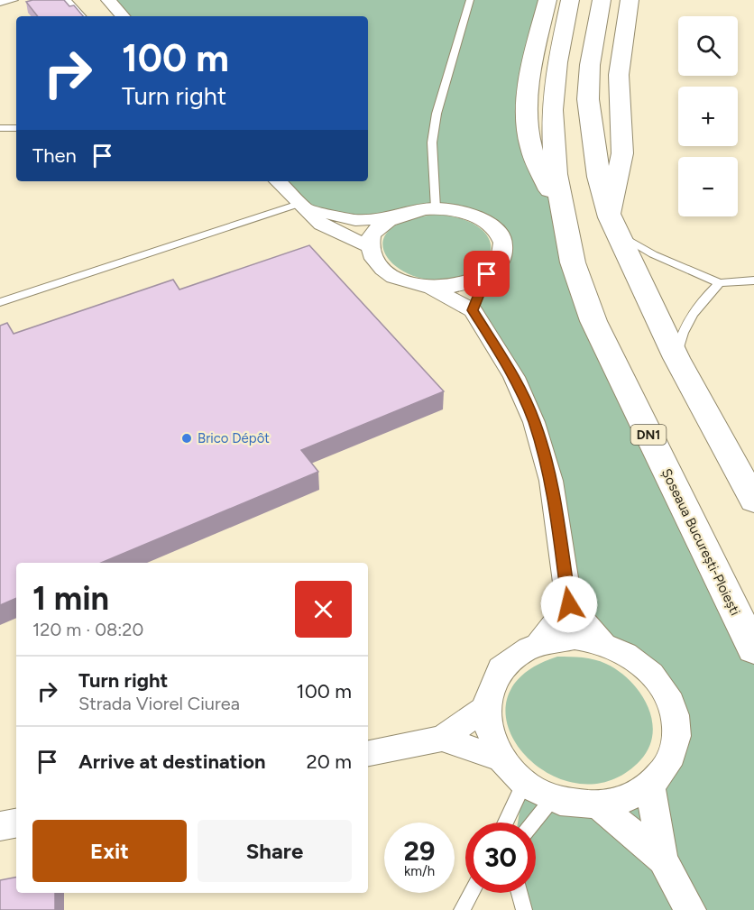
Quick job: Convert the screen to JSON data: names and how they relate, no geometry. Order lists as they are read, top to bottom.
{
  "streets": {
    "highway": ["DN1", "Șoseaua București-Ploiești"]
  },
  "crossings": [
    ["DN1", "Șoseaua București-Ploiești"]
  ],
  "places": ["Brico Dépôt"],
  "page": {
    "map_buttons": ["+", "−"],
    "turn": ["100 m", "Turn right"],
    "then": "Then",
    "heading": ["1 min", "120 m · 08:20"],
    "list": [
      {
        "name": "Turn right",
        "note": "Strada Viorel Ciurea",
        "value": "100 m"
      },
      {
        "name": "Arrive at destination",
        "value": "20 m"
      }
    ],
    "buttons": ["Exit", "Share"],
    "speed": "29 km/h",
    "limit": "30"
  }
}
